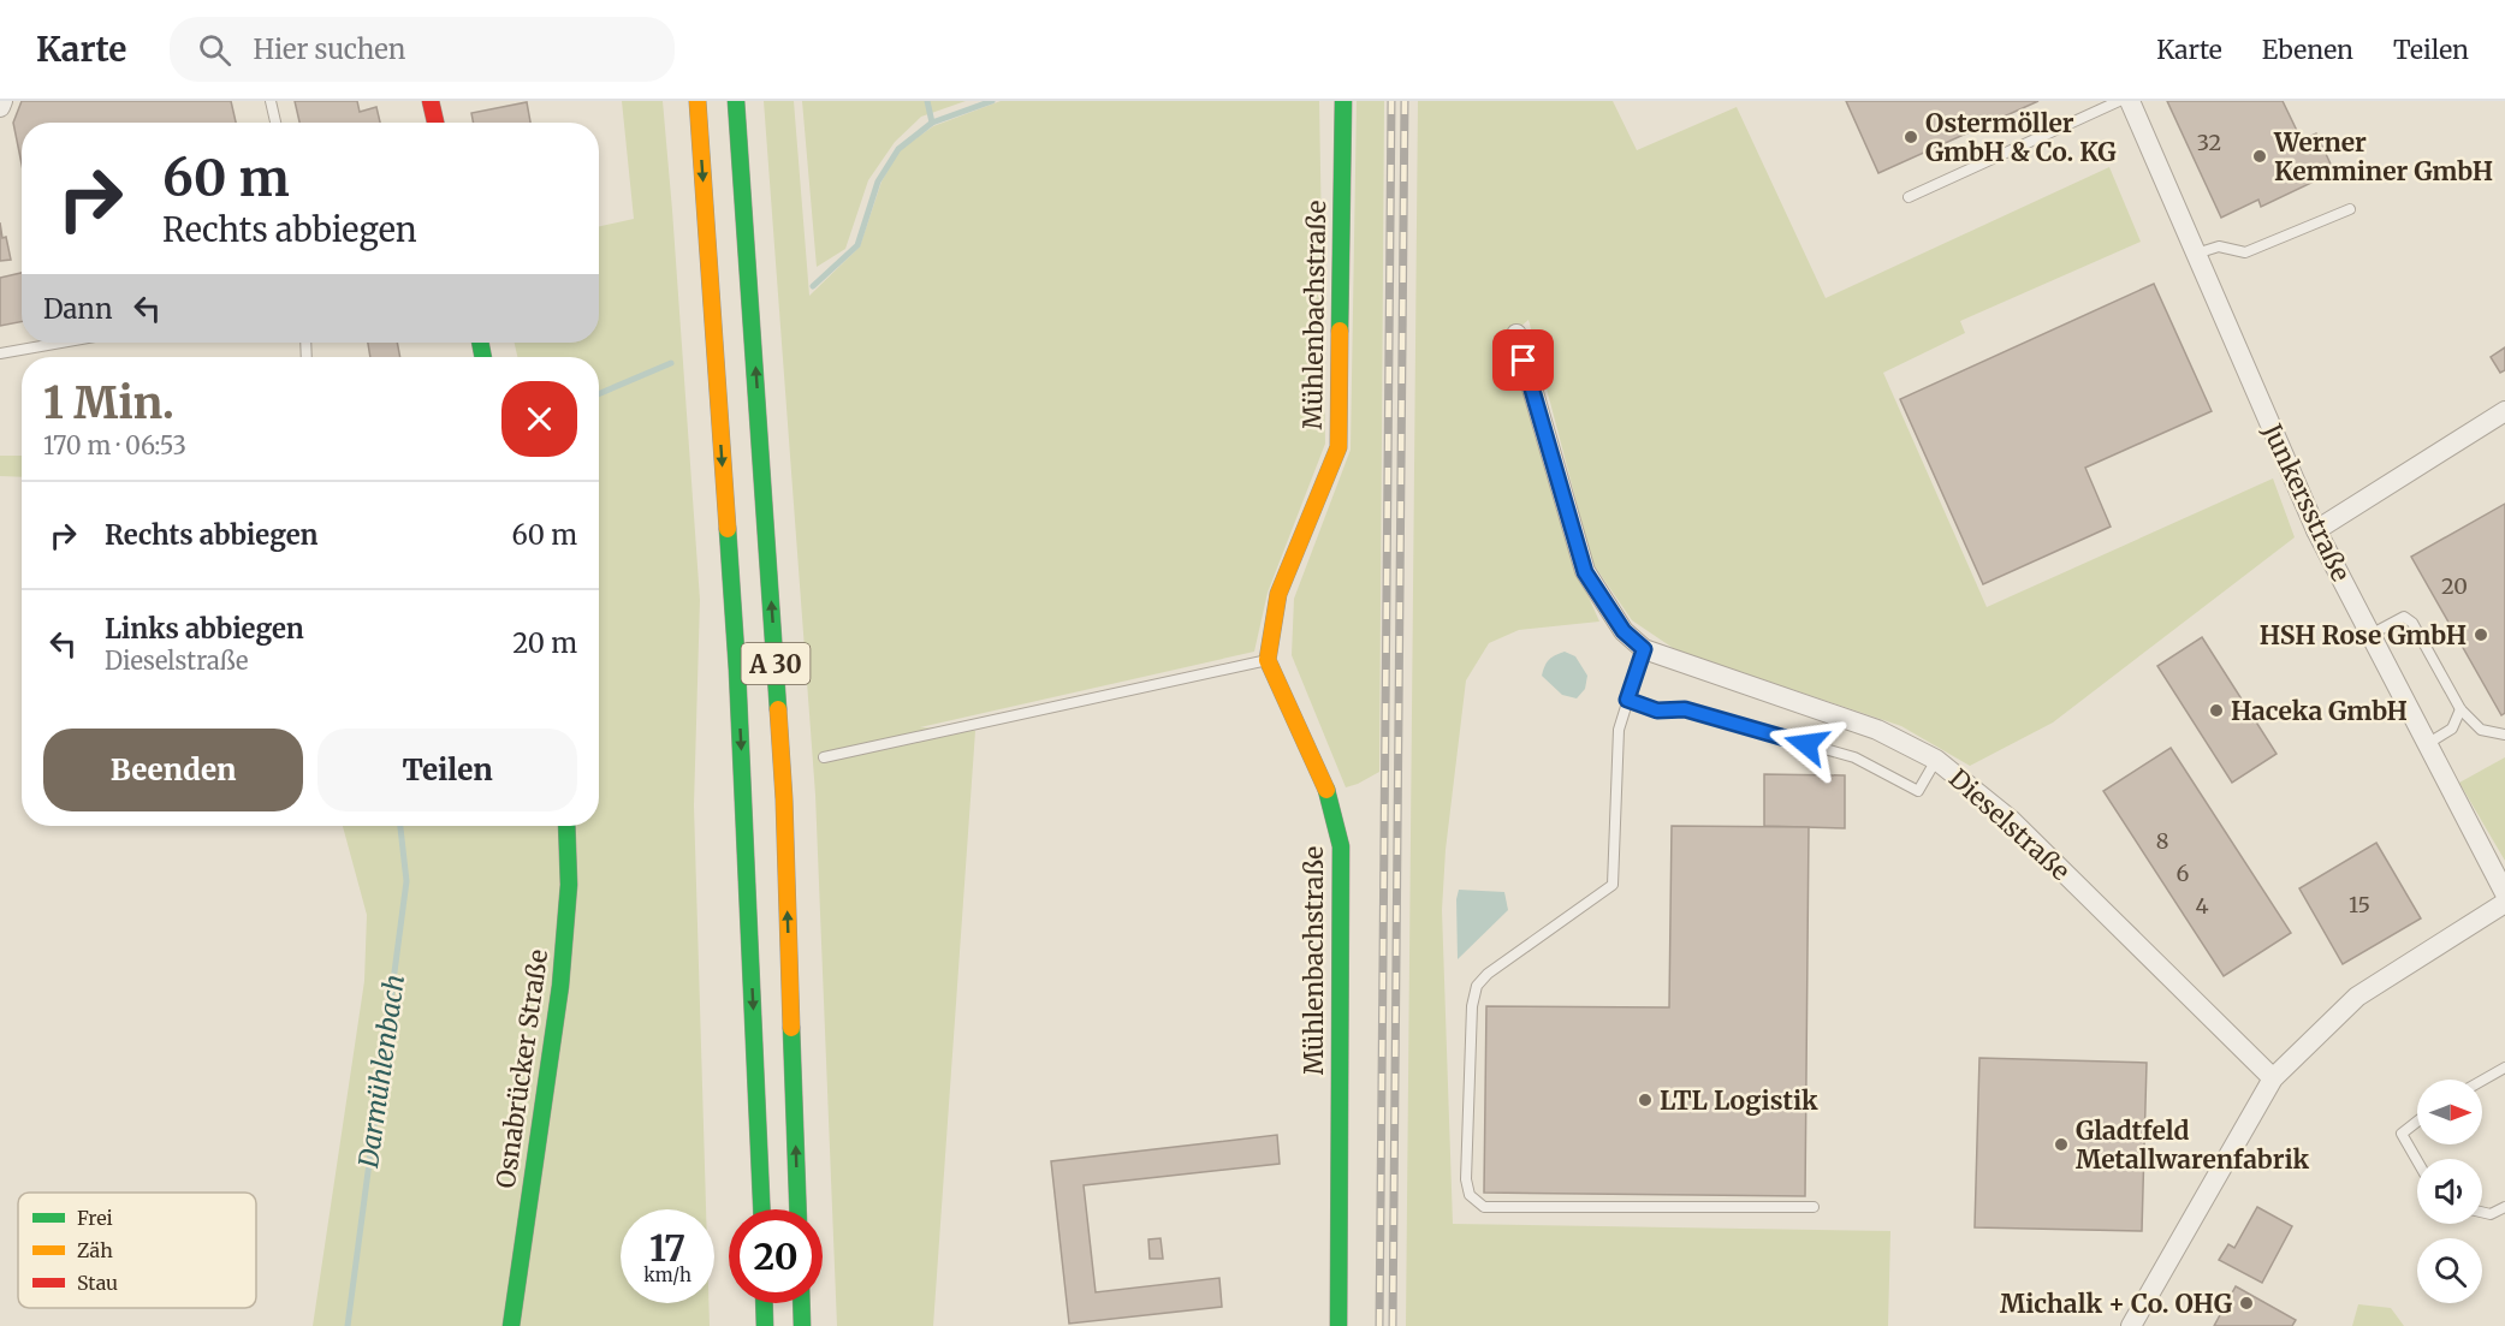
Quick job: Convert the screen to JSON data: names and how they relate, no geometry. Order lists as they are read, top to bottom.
{
  "streets": {
    "main road": ["Mühlenbachstraße", "A 30", "Osnabrücker Straße"],
    "street": ["Junkersstraße", "Dieselstraße"]
  },
  "water": ["Darmühlenbach"],
  "places": [
    "Ostermöller GmbH & Co. KG",
    "Werner Kemminer GmbH",
    "HSH Rose GmbH",
    "Haceka GmbH",
    "LTL Logistik",
    "Gladtfeld Metallwarenfabrik",
    "Michalk + Co. OHG"
  ],
  "house_numbers": [
    "32",
    "20",
    "8",
    "6",
    "15",
    "4"
  ],
  "legend": ["Frei", "Zäh", "Stau"],
  "north": "right",
  "page": {
    "header": "Karte",
    "search": "Hier suchen",
    "nav": ["Karte", "Ebenen", "Teilen"],
    "turn": ["60 m", "Rechts abbiegen"],
    "then": "Dann",
    "heading": ["1 Min.", "170 m · 06:53"],
    "list": [
      {
        "name": "Rechts abbiegen",
        "value": "60 m"
      },
      {
        "name": "Links abbiegen",
        "note": "Dieselstraße",
        "value": "20 m"
      }
    ],
    "buttons": ["Beenden", "Teilen"],
    "speed": "17 km/h",
    "limit": "20"
  }
}
